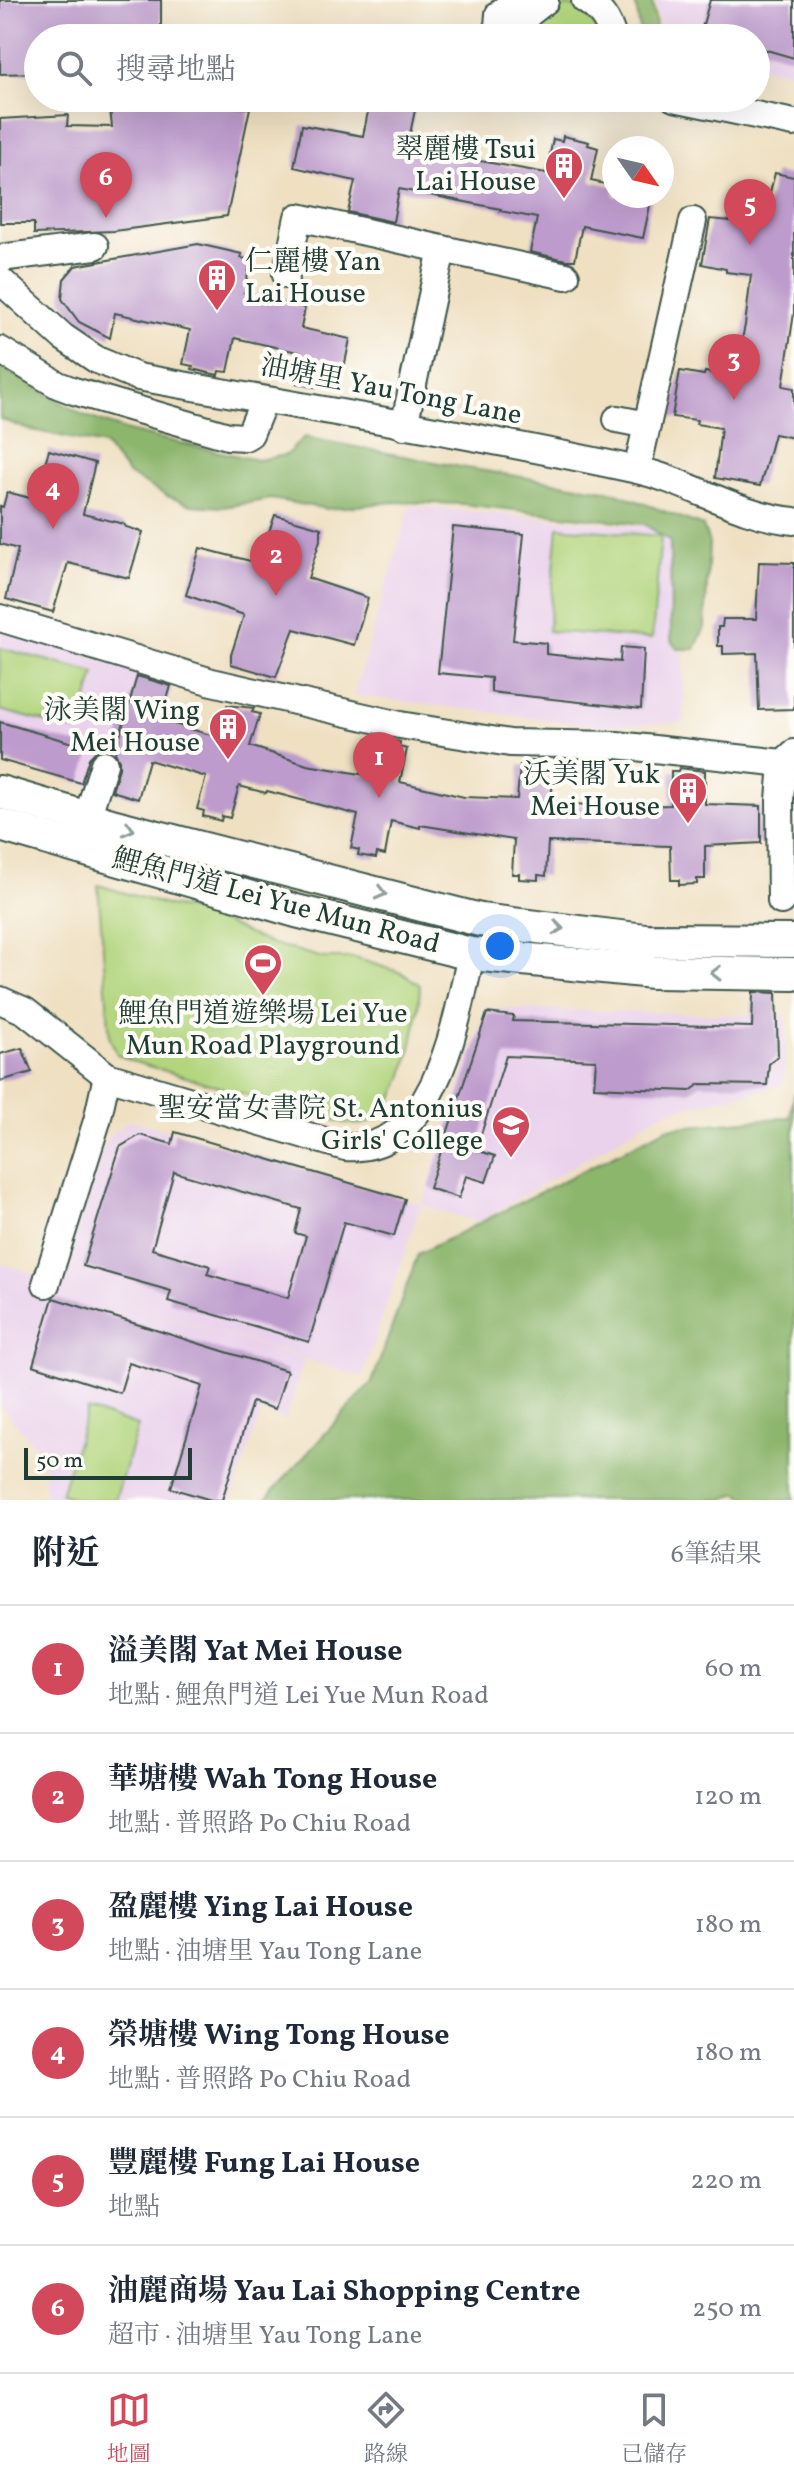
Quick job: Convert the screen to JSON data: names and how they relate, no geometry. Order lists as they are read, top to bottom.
{
  "streets": {
    "main road": ["鯉魚門道 Lei Yue Mun Road"],
    "street": ["油塘里 Yau Tong Lane"]
  },
  "places": {
    "building": [
      "翠麗樓 Tsui Lai House",
      "仁麗樓 Yan Lai House",
      "泳美閣 Wing Mei House",
      "沃美閣 Yuk Mei House"
    ],
    "sports": ["鯉魚門道遊樂場 Lei Yue Mun Road Playground"],
    "school or university": ["聖安當女書院 St. Antonius Girls' College"]
  },
  "scale_bar": "50 m",
  "north": "bottom right",
  "page": {
    "search": "搜尋地點",
    "pins": [
      "6",
      "5",
      "3",
      "4",
      "2",
      "1"
    ],
    "scale": "50 m",
    "heading": ["附近", "6筆結果"],
    "list": [
      {
        "mark": "1",
        "name": "溢美閣 Yat Mei House",
        "note": "地點 · 鯉魚門道 Lei Yue Mun Road",
        "value": "60 m"
      },
      {
        "mark": "2",
        "name": "華塘樓 Wah Tong House",
        "note": "地點 · 普照路 Po Chiu Road",
        "value": "120 m"
      },
      {
        "mark": "3",
        "name": "盈麗樓 Ying Lai House",
        "note": "地點 · 油塘里 Yau Tong Lane",
        "value": "180 m"
      },
      {
        "mark": "4",
        "name": "榮塘樓 Wing Tong House",
        "note": "地點 · 普照路 Po Chiu Road",
        "value": "180 m"
      },
      {
        "mark": "5",
        "name": "豐麗樓 Fung Lai House",
        "note": "地點",
        "value": "220 m"
      },
      {
        "mark": "6",
        "name": "油麗商場 Yau Lai Shopping Centre",
        "note": "超市 · 油塘里 Yau Tong Lane",
        "value": "250 m"
      }
    ],
    "nav": ["地圖", "路線", "已儲存"]
  }
}
